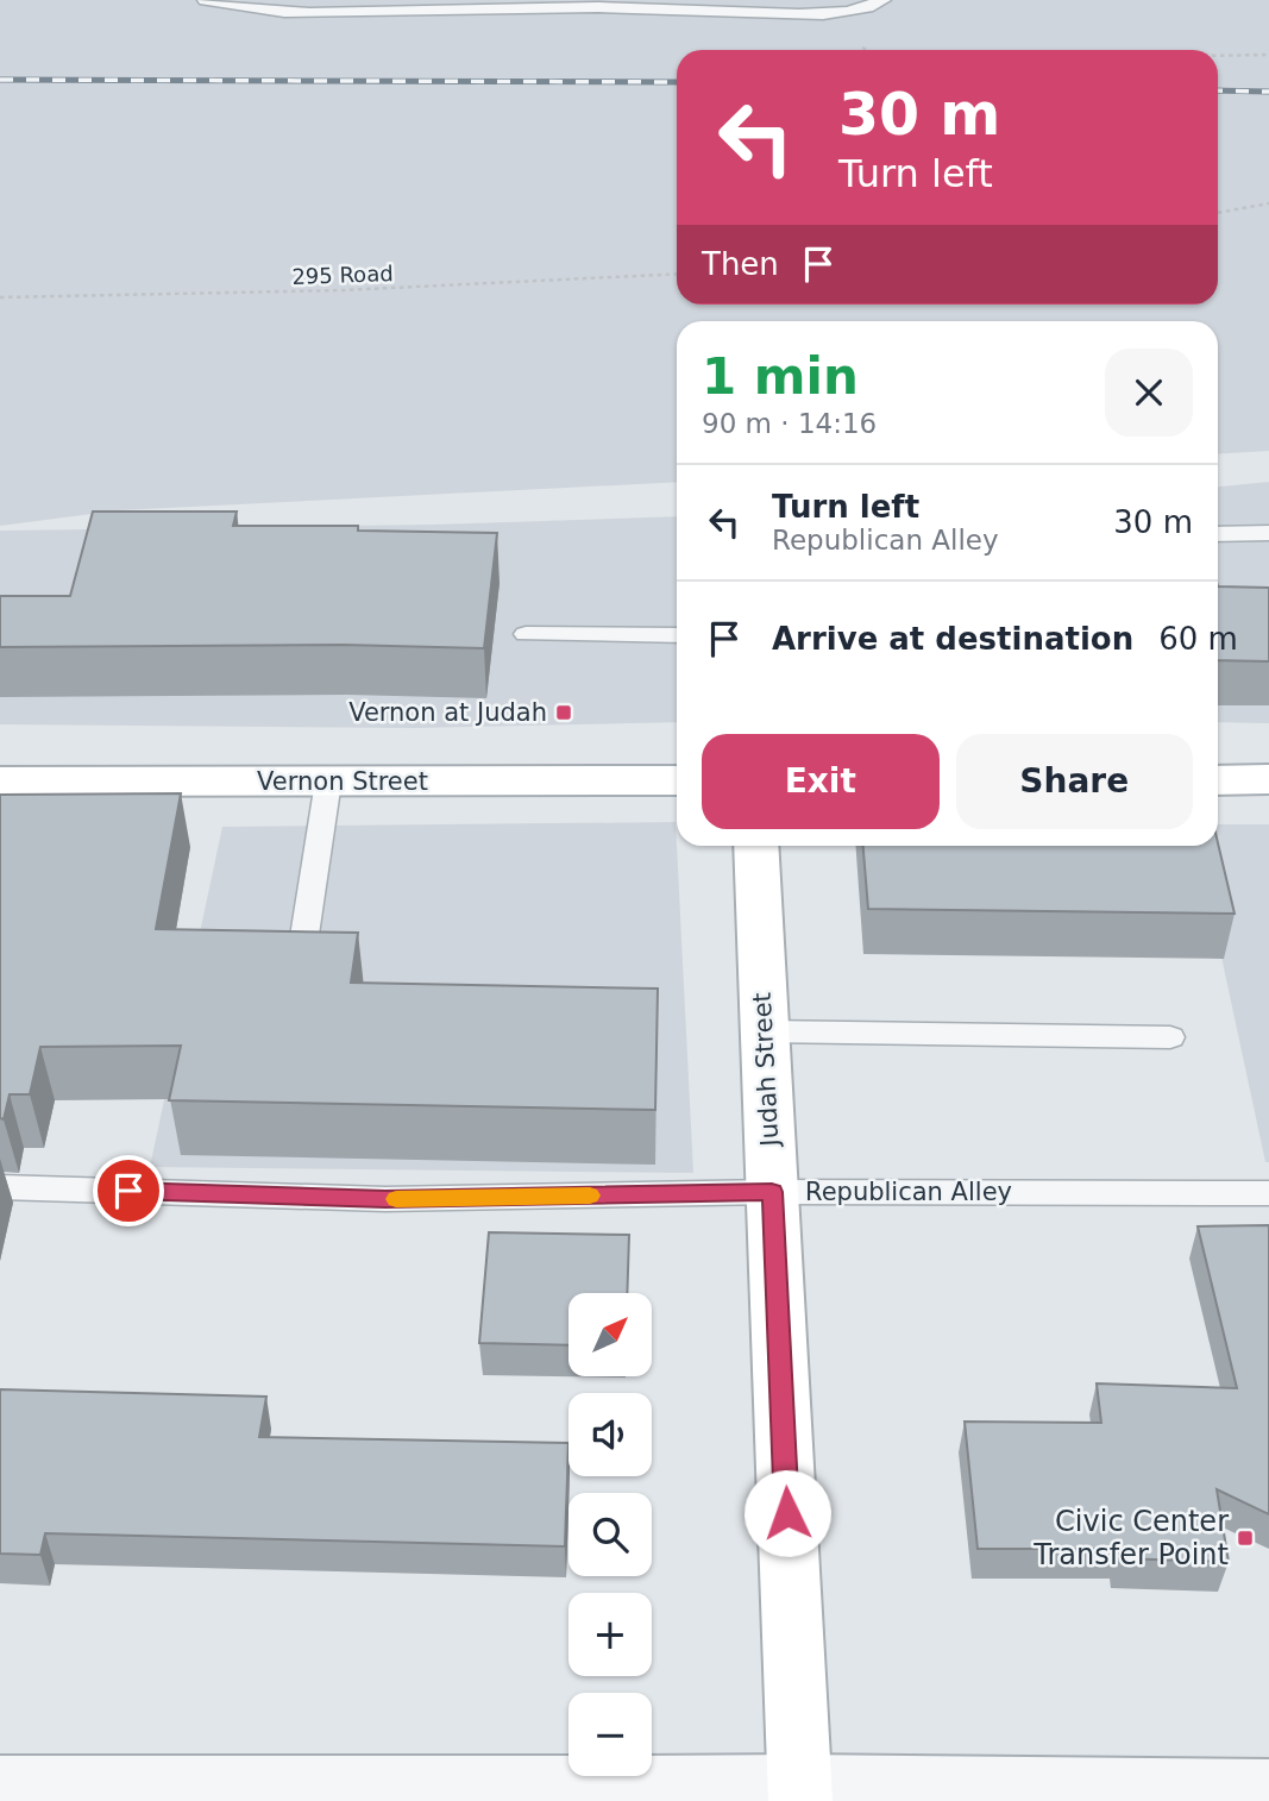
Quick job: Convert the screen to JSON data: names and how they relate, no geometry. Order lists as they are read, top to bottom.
{
  "streets": {
    "street": ["Vernon Street", "Judah Street"],
    "lane": ["Republican Alley"],
    "path": ["295 Road"]
  },
  "crossings": [
    ["Judah Street", "Republican Alley"]
  ],
  "places": {
    "transit": ["Vernon at Judah", "Civic Center Transfer Point"]
  },
  "north": "top right",
  "page": {
    "turn": ["30 m", "Turn left"],
    "then": "Then",
    "heading": ["1 min", "90 m · 14:16"],
    "list": [
      {
        "name": "Turn left",
        "note": "Republican Alley",
        "value": "30 m"
      },
      {
        "name": "Arrive at destination",
        "value": "60 m"
      }
    ],
    "buttons": ["Exit", "Share"],
    "map_buttons": ["+", "−"]
  }
}
